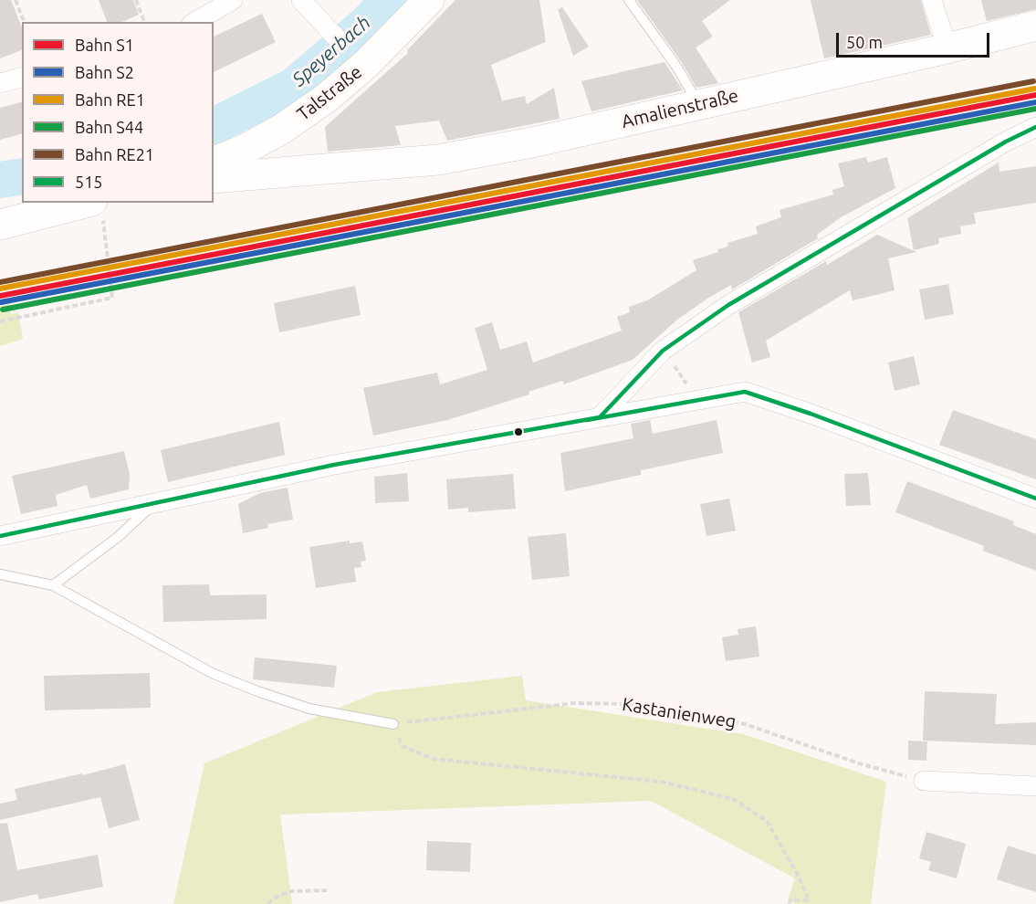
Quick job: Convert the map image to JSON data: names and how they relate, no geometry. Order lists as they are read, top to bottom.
{
  "streets": {
    "main road": ["Talstraße", "Amalienstraße"],
    "path": ["Kastanienweg"]
  },
  "water": ["Speyerbach"],
  "lines": [
    "rail line RE21",
    "rail line RE1",
    "rail line S1",
    "rail line S2",
    "rail line S44",
    "transit line 515"
  ],
  "legend": [
    "Bahn S1",
    "Bahn S2",
    "Bahn RE1",
    "Bahn S44",
    "Bahn RE21",
    "515"
  ],
  "scale_bar": "50 m"
}
